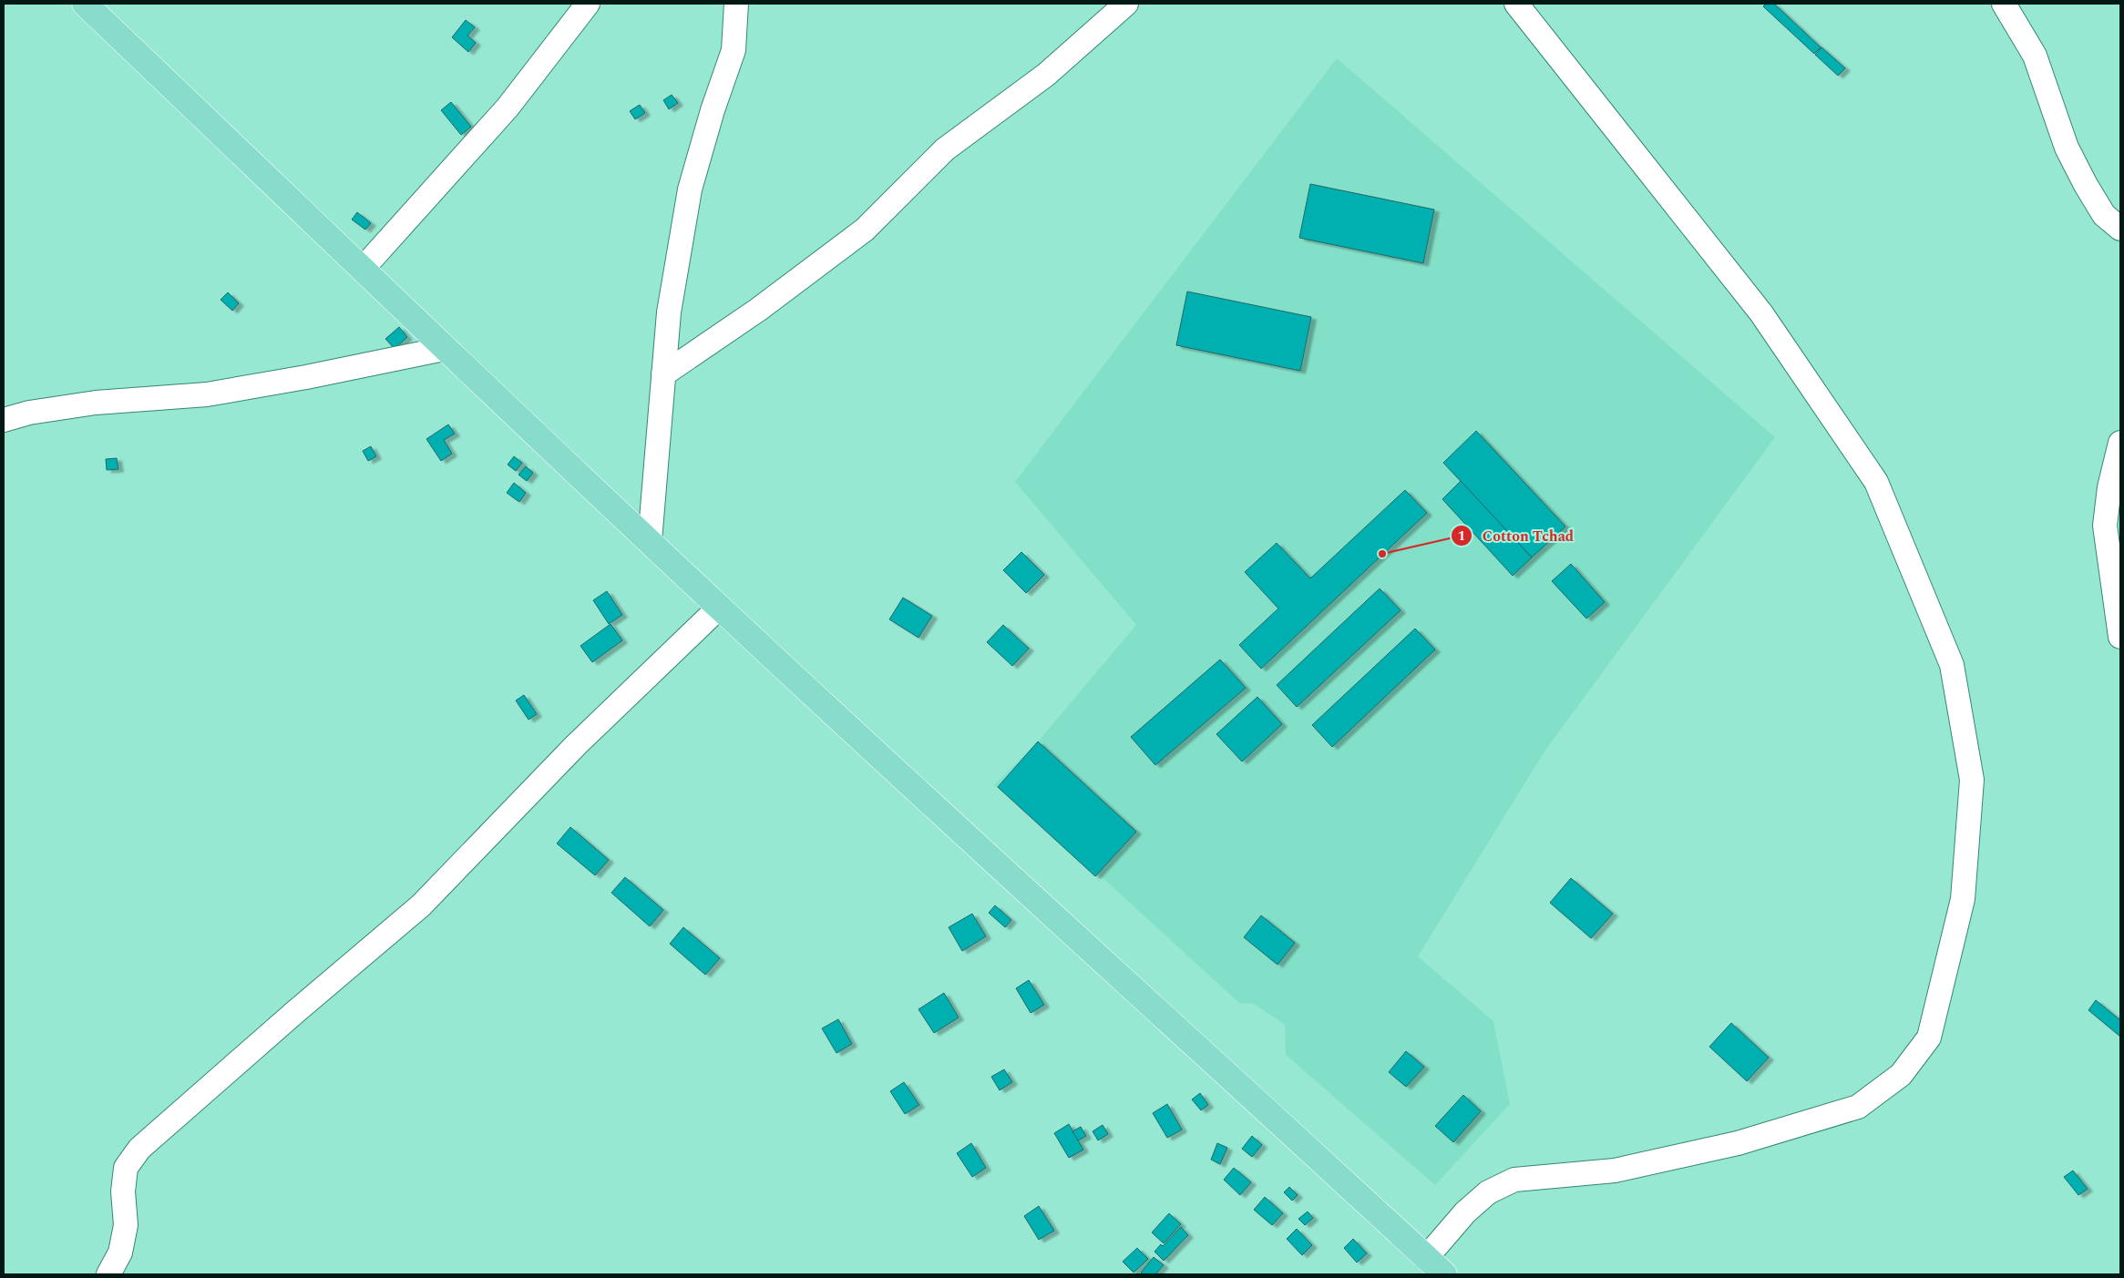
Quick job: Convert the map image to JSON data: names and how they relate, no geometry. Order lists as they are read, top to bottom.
{
  "places": ["Cotton Tchad"]
}
